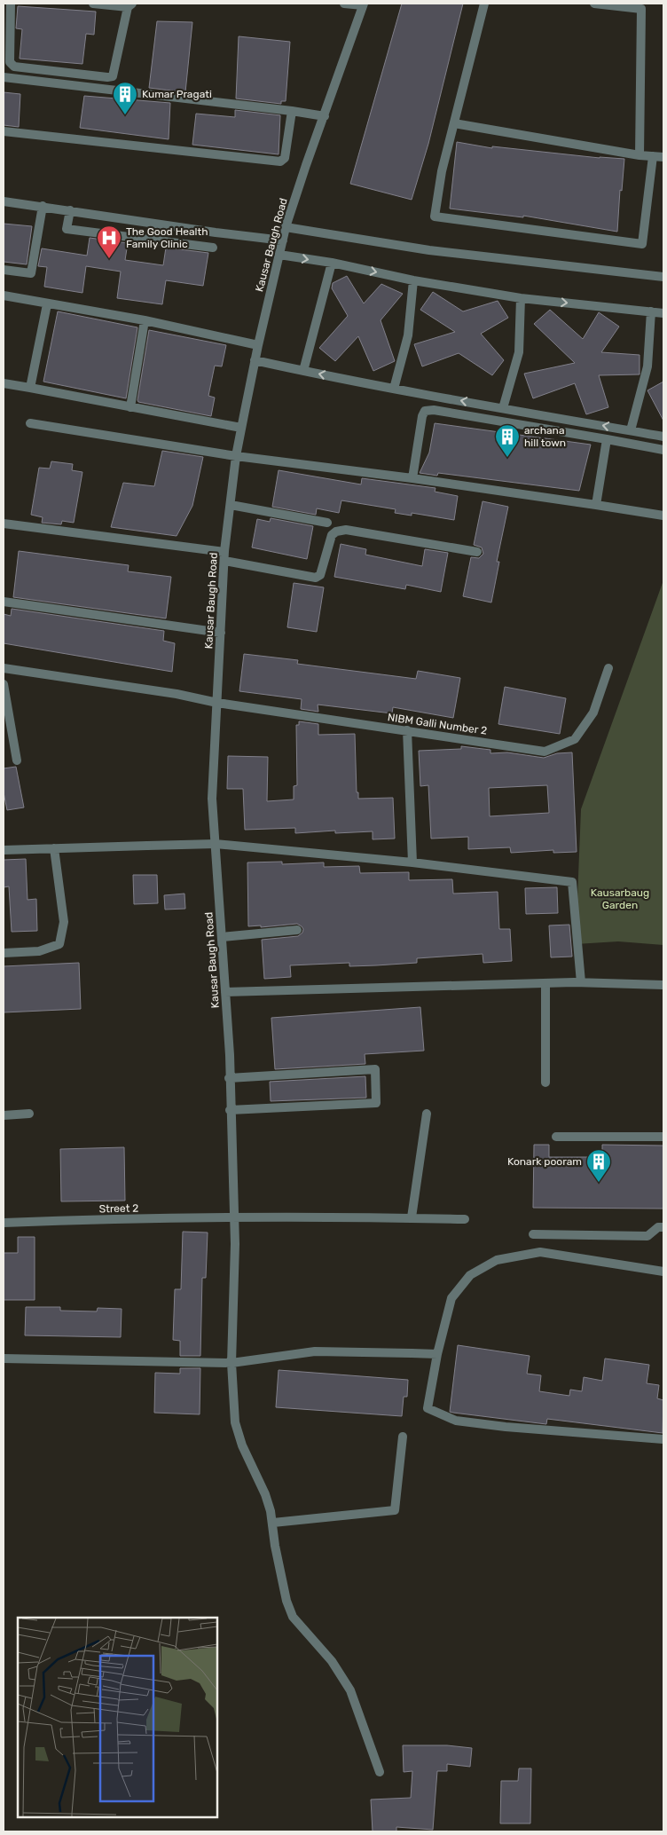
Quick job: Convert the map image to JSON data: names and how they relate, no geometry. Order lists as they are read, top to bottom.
{
  "streets": {
    "street": ["Kausar Baugh Road", "NIBM Galli Number 2", "Street 2"]
  },
  "crossings": [
    ["Kausar Baugh Road", "NIBM Galli Number 2"],
    ["Kausar Baugh Road", "Street 2"]
  ],
  "parks": ["Kausarbaug Garden"],
  "places": {
    "building": ["Kumar Pragati", "archana hill town", "Konark pooram"],
    "hospital": ["The Good Health Family Clinic"]
  }
}
